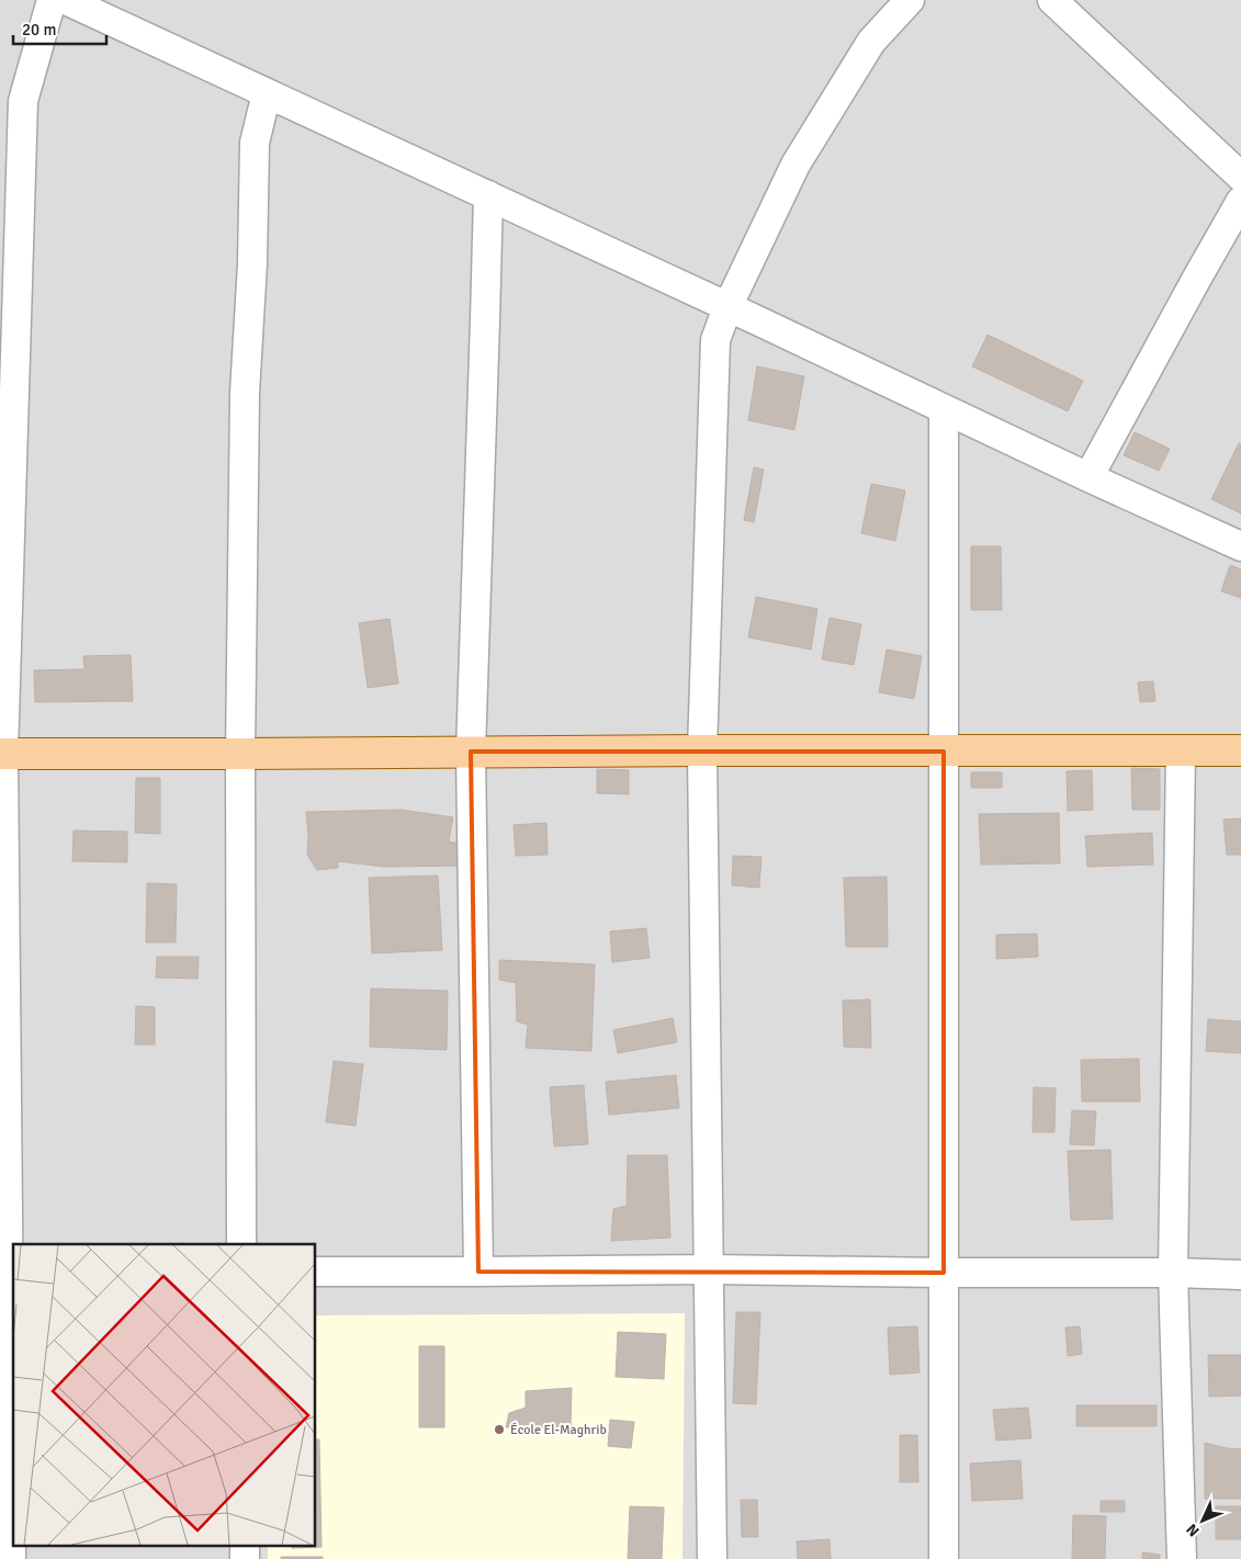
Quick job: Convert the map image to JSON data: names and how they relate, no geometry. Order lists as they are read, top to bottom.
{
  "places": ["École El-Maghrib"],
  "scale_bar": "20 m",
  "north": "bottom left"
}
